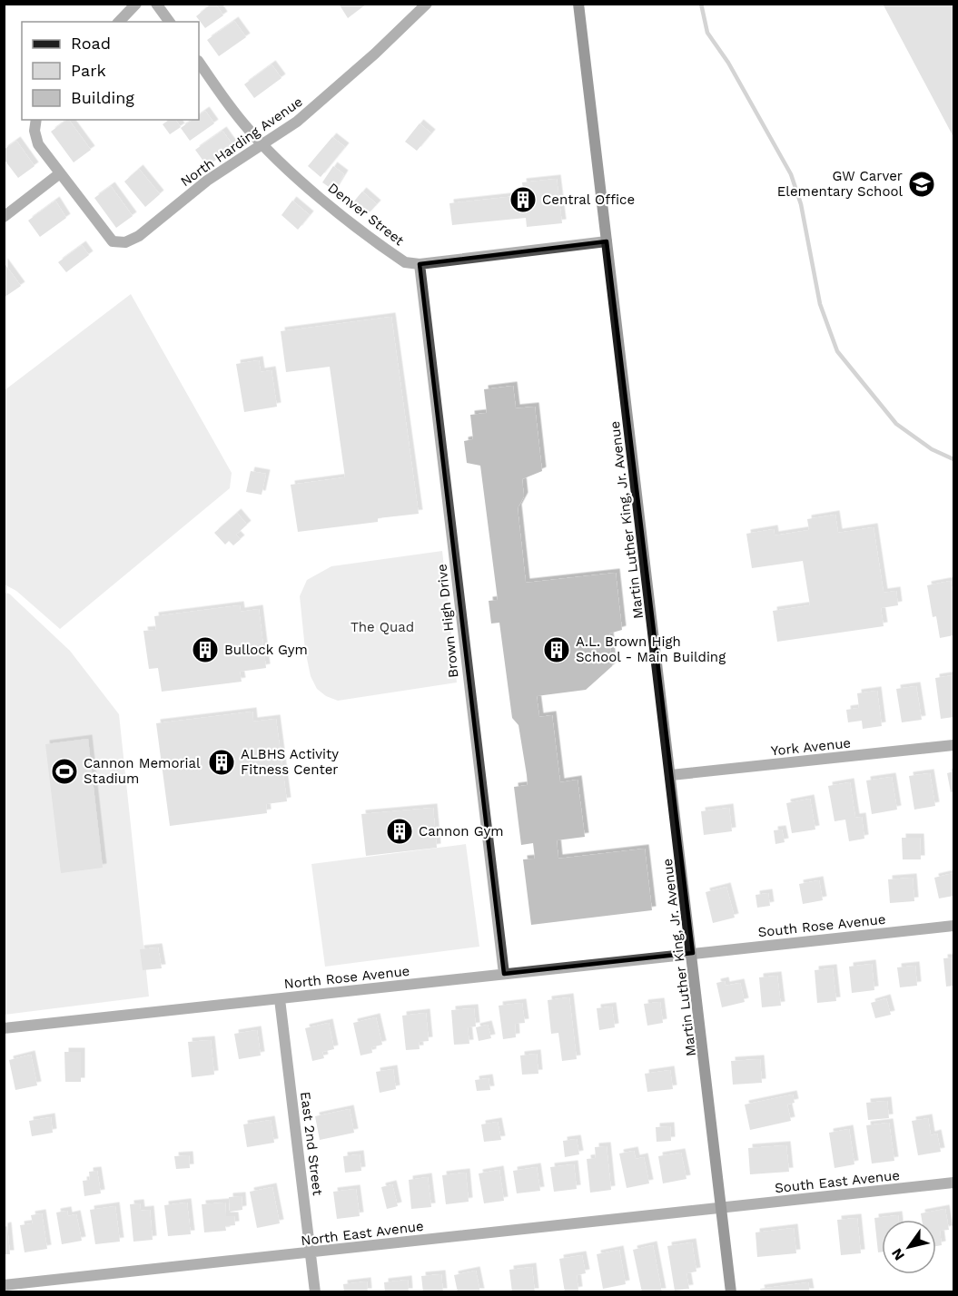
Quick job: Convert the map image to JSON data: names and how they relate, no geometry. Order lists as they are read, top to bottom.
{
  "streets": {
    "main road": ["Martin Luther King, Jr. Avenue"],
    "street": [
      "North Harding Avenue",
      "Denver Street",
      "Brown High Drive",
      "York Avenue",
      "South Rose Avenue",
      "North Rose Avenue",
      "East 2nd Street",
      "South East Avenue",
      "North East Avenue"
    ]
  },
  "crossings": [
    ["North Harding Avenue", "Denver Street"],
    ["Denver Street", "Martin Luther King, Jr. Avenue"],
    ["Denver Street", "Brown High Drive"],
    ["Martin Luther King, Jr. Avenue", "York Avenue"],
    ["Martin Luther King, Jr. Avenue", "South Rose Avenue"],
    ["Martin Luther King, Jr. Avenue", "North Rose Avenue"],
    ["Martin Luther King, Jr. Avenue", "South East Avenue"],
    ["Martin Luther King, Jr. Avenue", "North East Avenue"],
    ["Brown High Drive", "North Rose Avenue"],
    ["South Rose Avenue", "North Rose Avenue"],
    ["North Rose Avenue", "East 2nd Street"],
    ["East 2nd Street", "North East Avenue"],
    ["South East Avenue", "North East Avenue"]
  ],
  "parks": ["The Quad"],
  "places": {
    "school or university": ["GW Carver Elementary School"],
    "building": [
      "Central Office",
      "Bullock Gym",
      "A.L. Brown High School - Main Building",
      "ALBHS Activity Fitness Center",
      "Cannon Gym"
    ],
    "sports": ["Cannon Memorial Stadium"]
  },
  "legend": ["Road", "Park", "Building"],
  "north": "bottom left"
}
